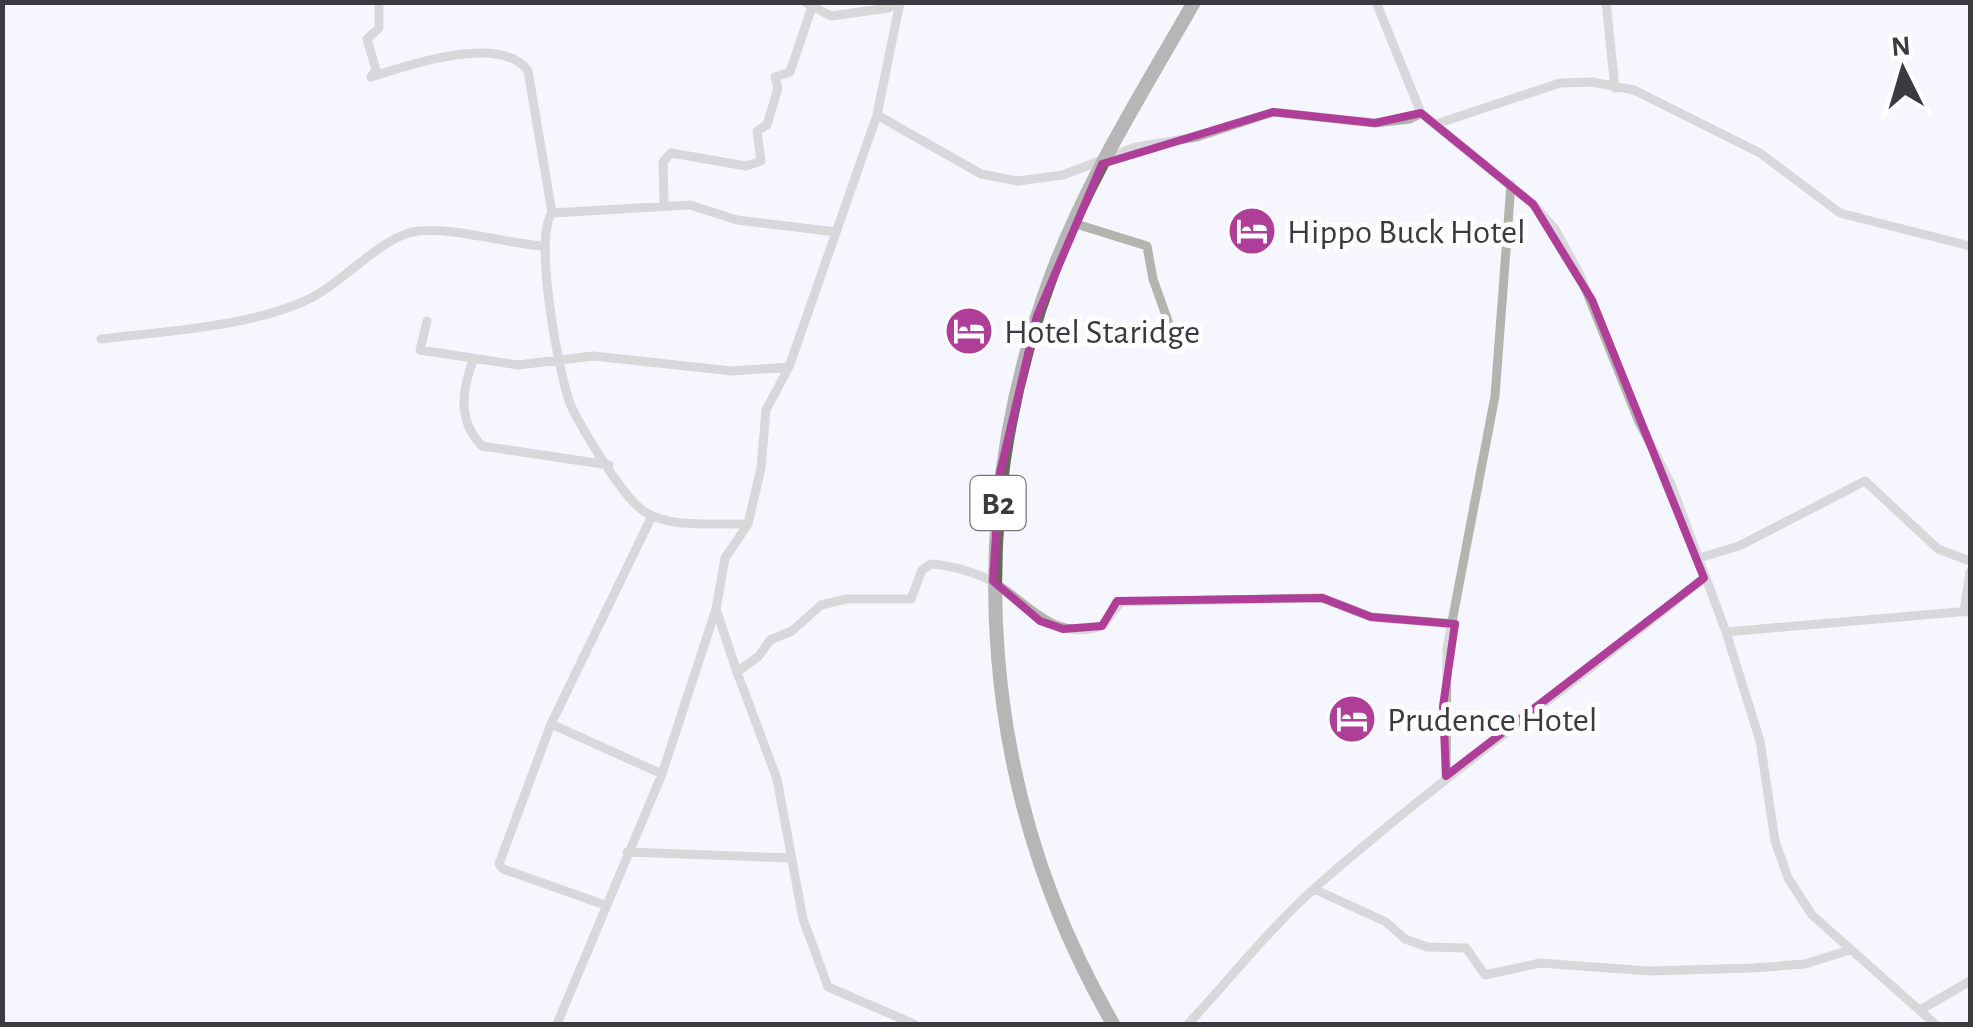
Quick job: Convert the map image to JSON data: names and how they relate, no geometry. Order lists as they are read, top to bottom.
{
  "streets": {
    "highway": ["B2"]
  },
  "places": {
    "hotel": ["Hippo Buck Hotel", "Hotel Staridge", "Prudence Hotel"]
  },
  "north": "top"
}
